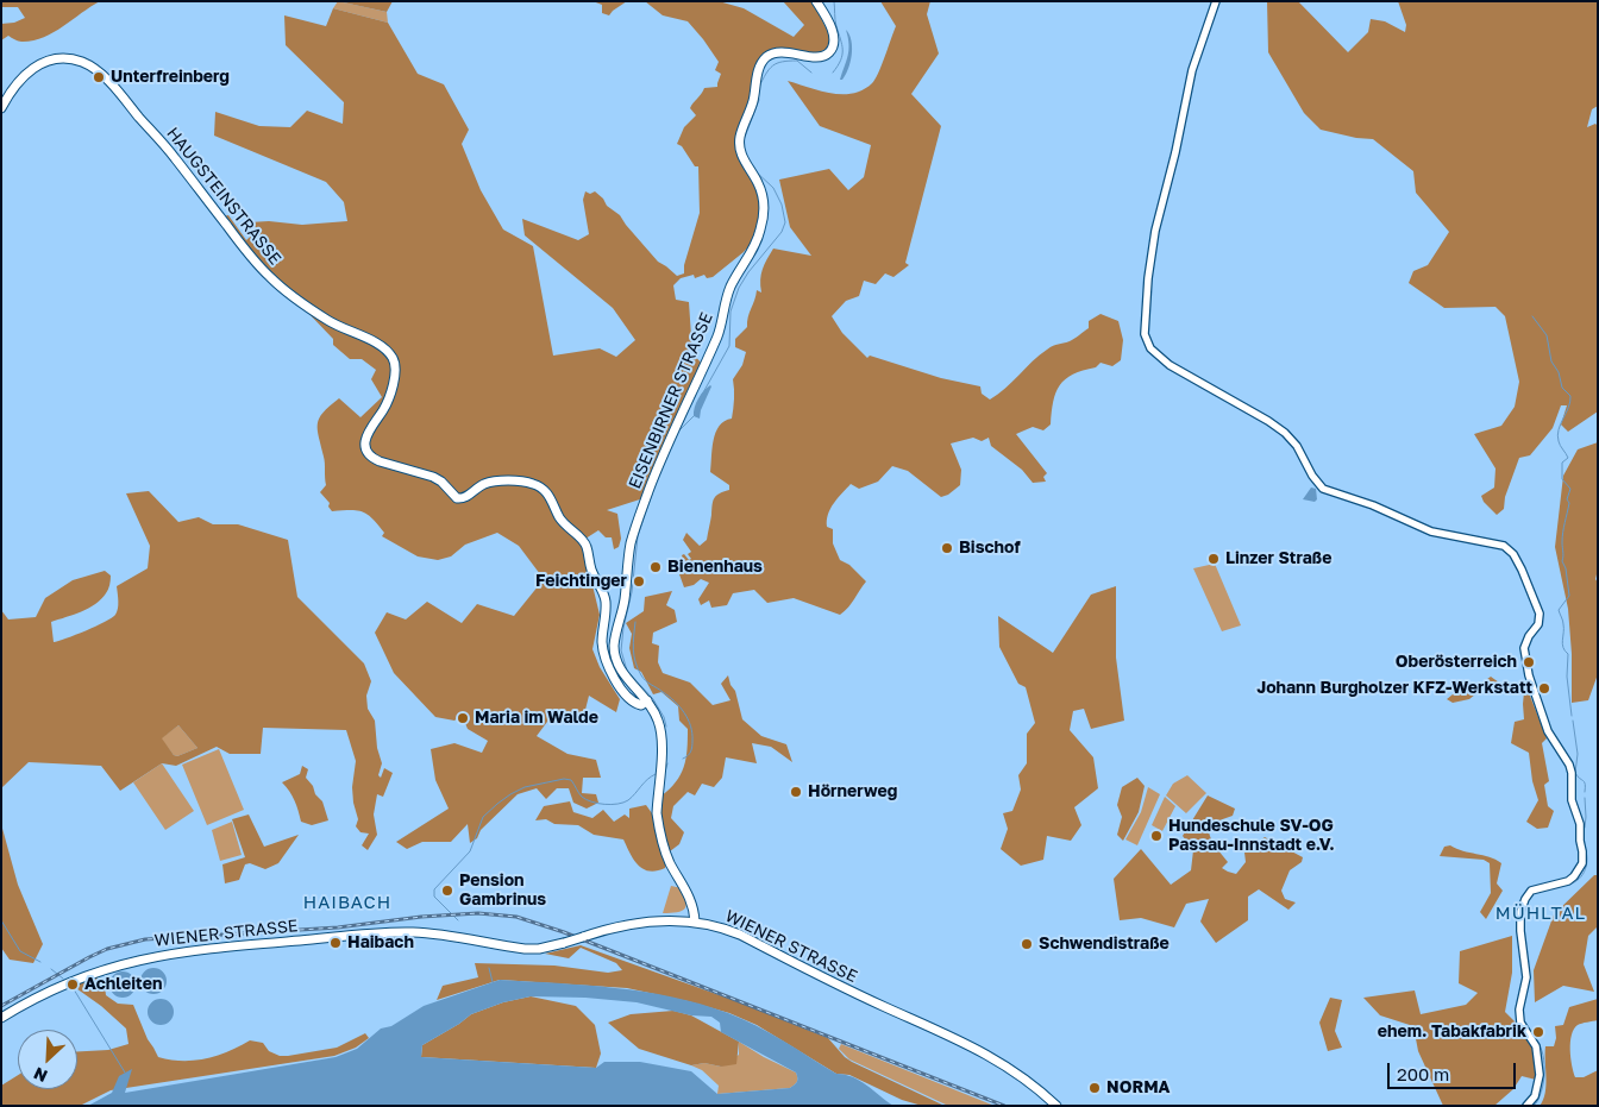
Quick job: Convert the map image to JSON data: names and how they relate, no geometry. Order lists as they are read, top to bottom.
{
  "streets": {
    "main road": ["HAUGSTEINSTRASSE", "EISENBIRNER STRASSE", "WIENER STRASSE"]
  },
  "crossings": [
    ["HAUGSTEINSTRASSE", "EISENBIRNER STRASSE"],
    ["EISENBIRNER STRASSE", "WIENER STRASSE"]
  ],
  "districts": ["HAIBACH", "MÜHLTAL"],
  "places": [
    "Unterfreinberg",
    "Bischof",
    "Linzer Straße",
    "Bienenhaus",
    "Feichtinger",
    "Oberösterreich",
    "Johann Burgholzer KFZ-Werkstatt",
    "Maria im Walde",
    "Hörnerweg",
    "Hundeschule SV-OG Passau-Innstadt e.V.",
    "Pension Gambrinus",
    "Haibach",
    "Schwendistraße",
    "Achleiten",
    "ehem. Tabakfabrik",
    "NORMA"
  ],
  "scale_bar": "200 m",
  "north": "bottom left"
}
